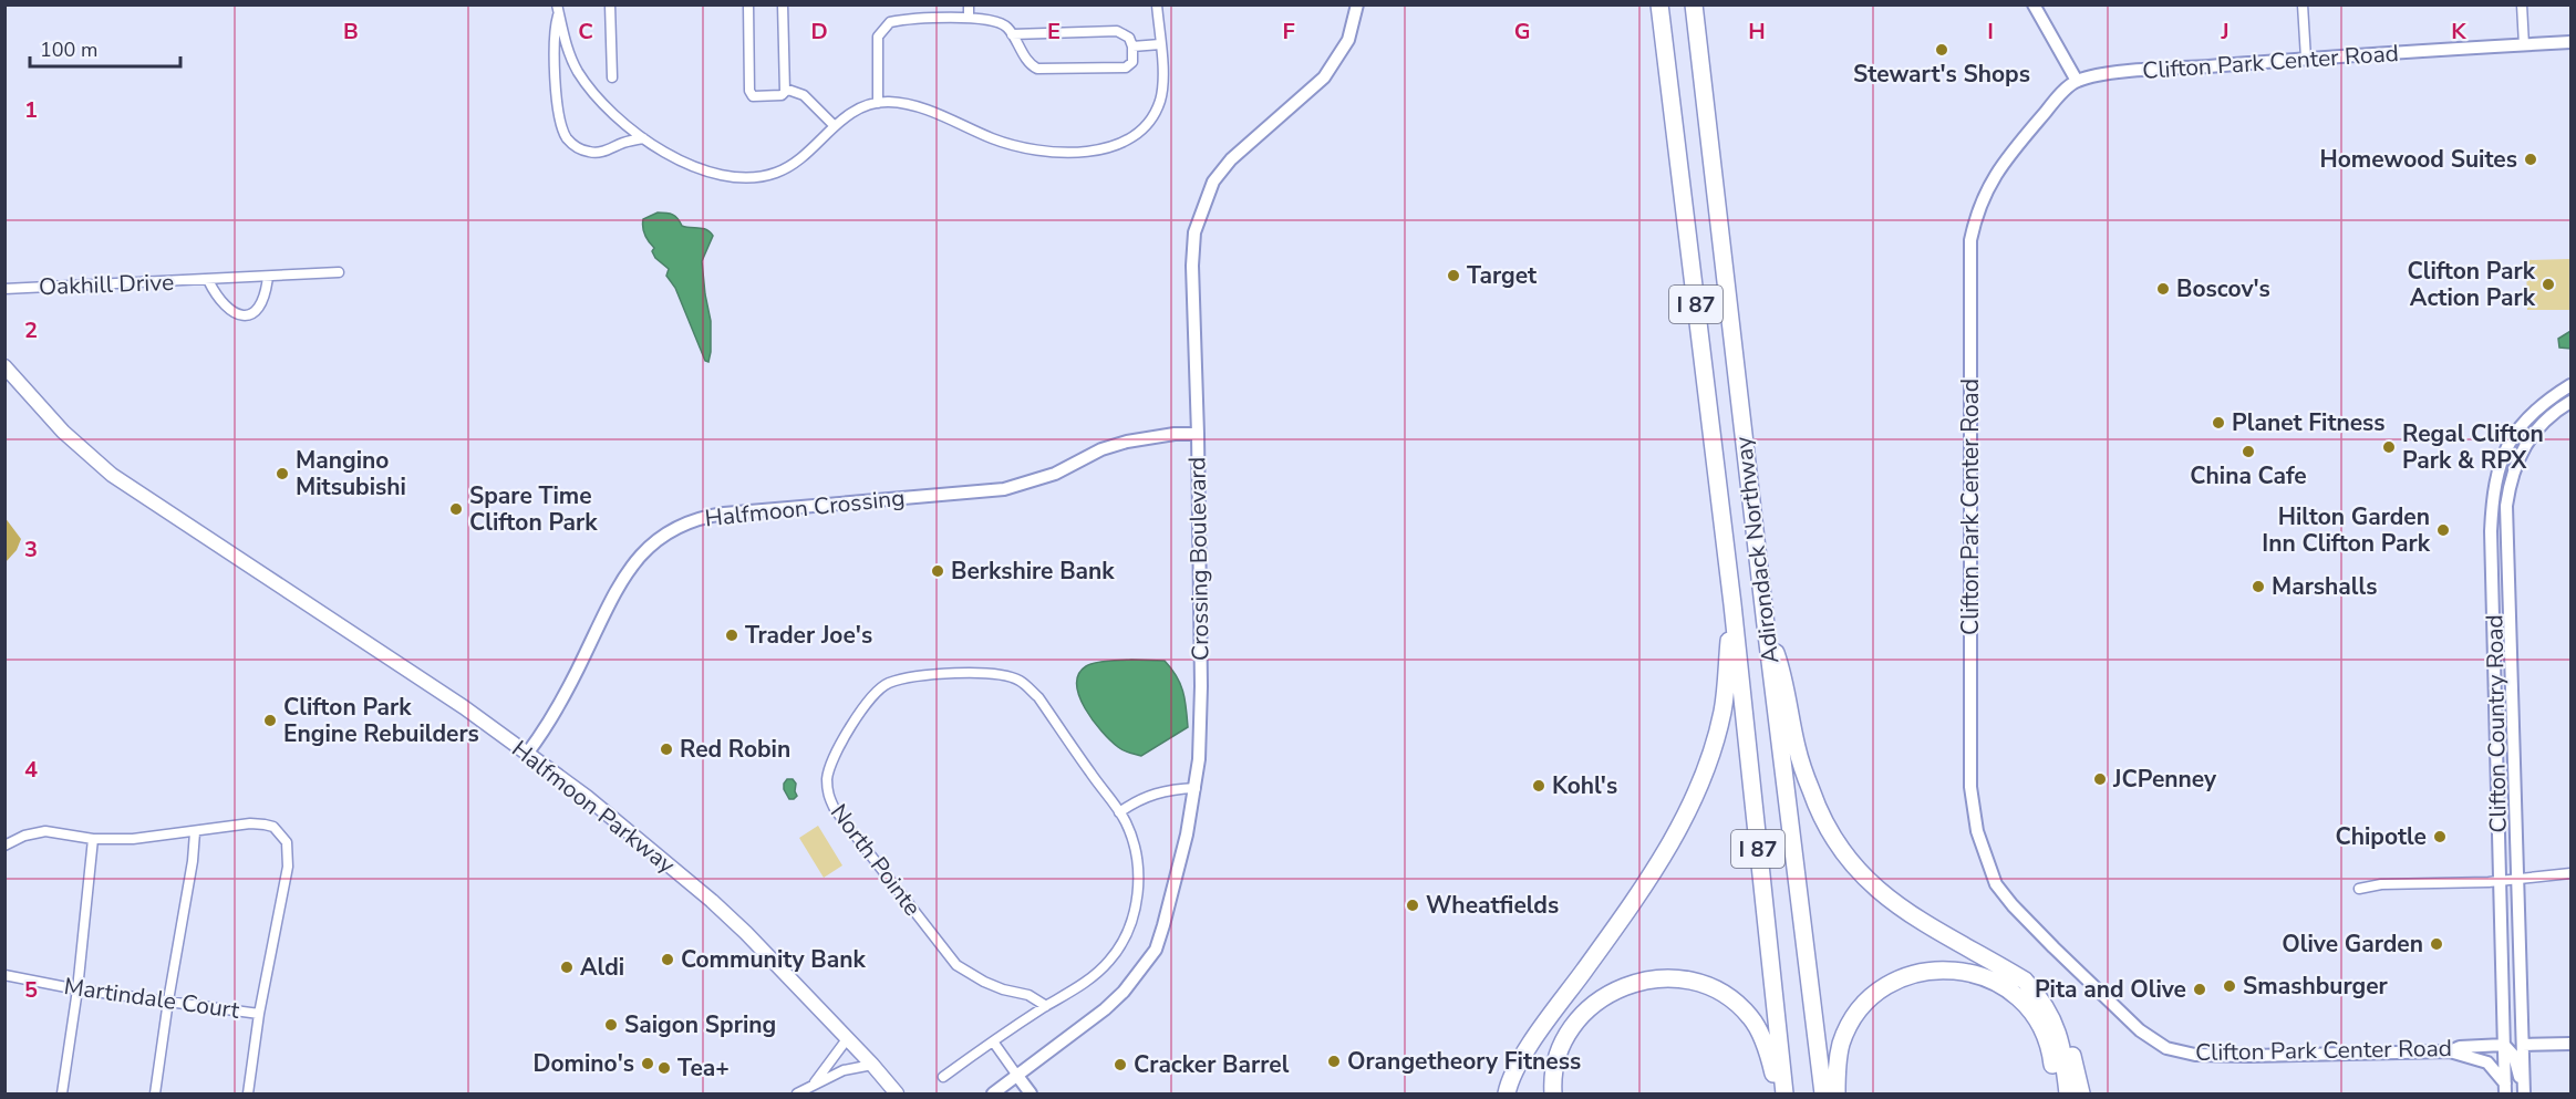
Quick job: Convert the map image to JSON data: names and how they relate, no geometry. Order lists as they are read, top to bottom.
{
  "streets": {
    "highway": ["I 87", "Adirondack Northway"],
    "main road": ["Halfmoon Parkway"],
    "street": [
      "Clifton Park Center Road",
      "Oakhill Drive",
      "Halfmoon Crossing",
      "Crossing Boulevard",
      "Clifton Country Road",
      "North Pointe",
      "Martindale Court"
    ]
  },
  "crossings": [
    ["Clifton Park Center Road", "Clifton Country Road"],
    ["Halfmoon Crossing", "Crossing Boulevard"],
    ["Halfmoon Crossing", "Halfmoon Parkway"]
  ],
  "places": [
    "Stewart's Shops",
    "Homewood Suites",
    "Target",
    "Clifton Park Action Park",
    "Boscov's",
    "Planet Fitness",
    "Regal Clifton Park & RPX",
    "China Cafe",
    "Mangino Mitsubishi",
    "Spare Time Clifton Park",
    "Hilton Garden Inn Clifton Park",
    "Berkshire Bank",
    "Marshalls",
    "Trader Joe's",
    "Clifton Park Engine Rebuilders",
    "Red Robin",
    "JCPenney",
    "Kohl's",
    "Chipotle",
    "Wheatfields",
    "Olive Garden",
    "Community Bank",
    "Aldi",
    "Smashburger",
    "Pita and Olive",
    "Saigon Spring",
    "Orangetheory Fitness",
    "Domino's",
    "Cracker Barrel",
    "Tea+"
  ],
  "scale_bar": "100 m",
  "grid": {
    "columns": [
      "B",
      "C",
      "D",
      "E",
      "F",
      "G",
      "H",
      "I",
      "J",
      "K"
    ],
    "rows": [
      "1",
      "2",
      "3",
      "4",
      "5"
    ]
  }
}
